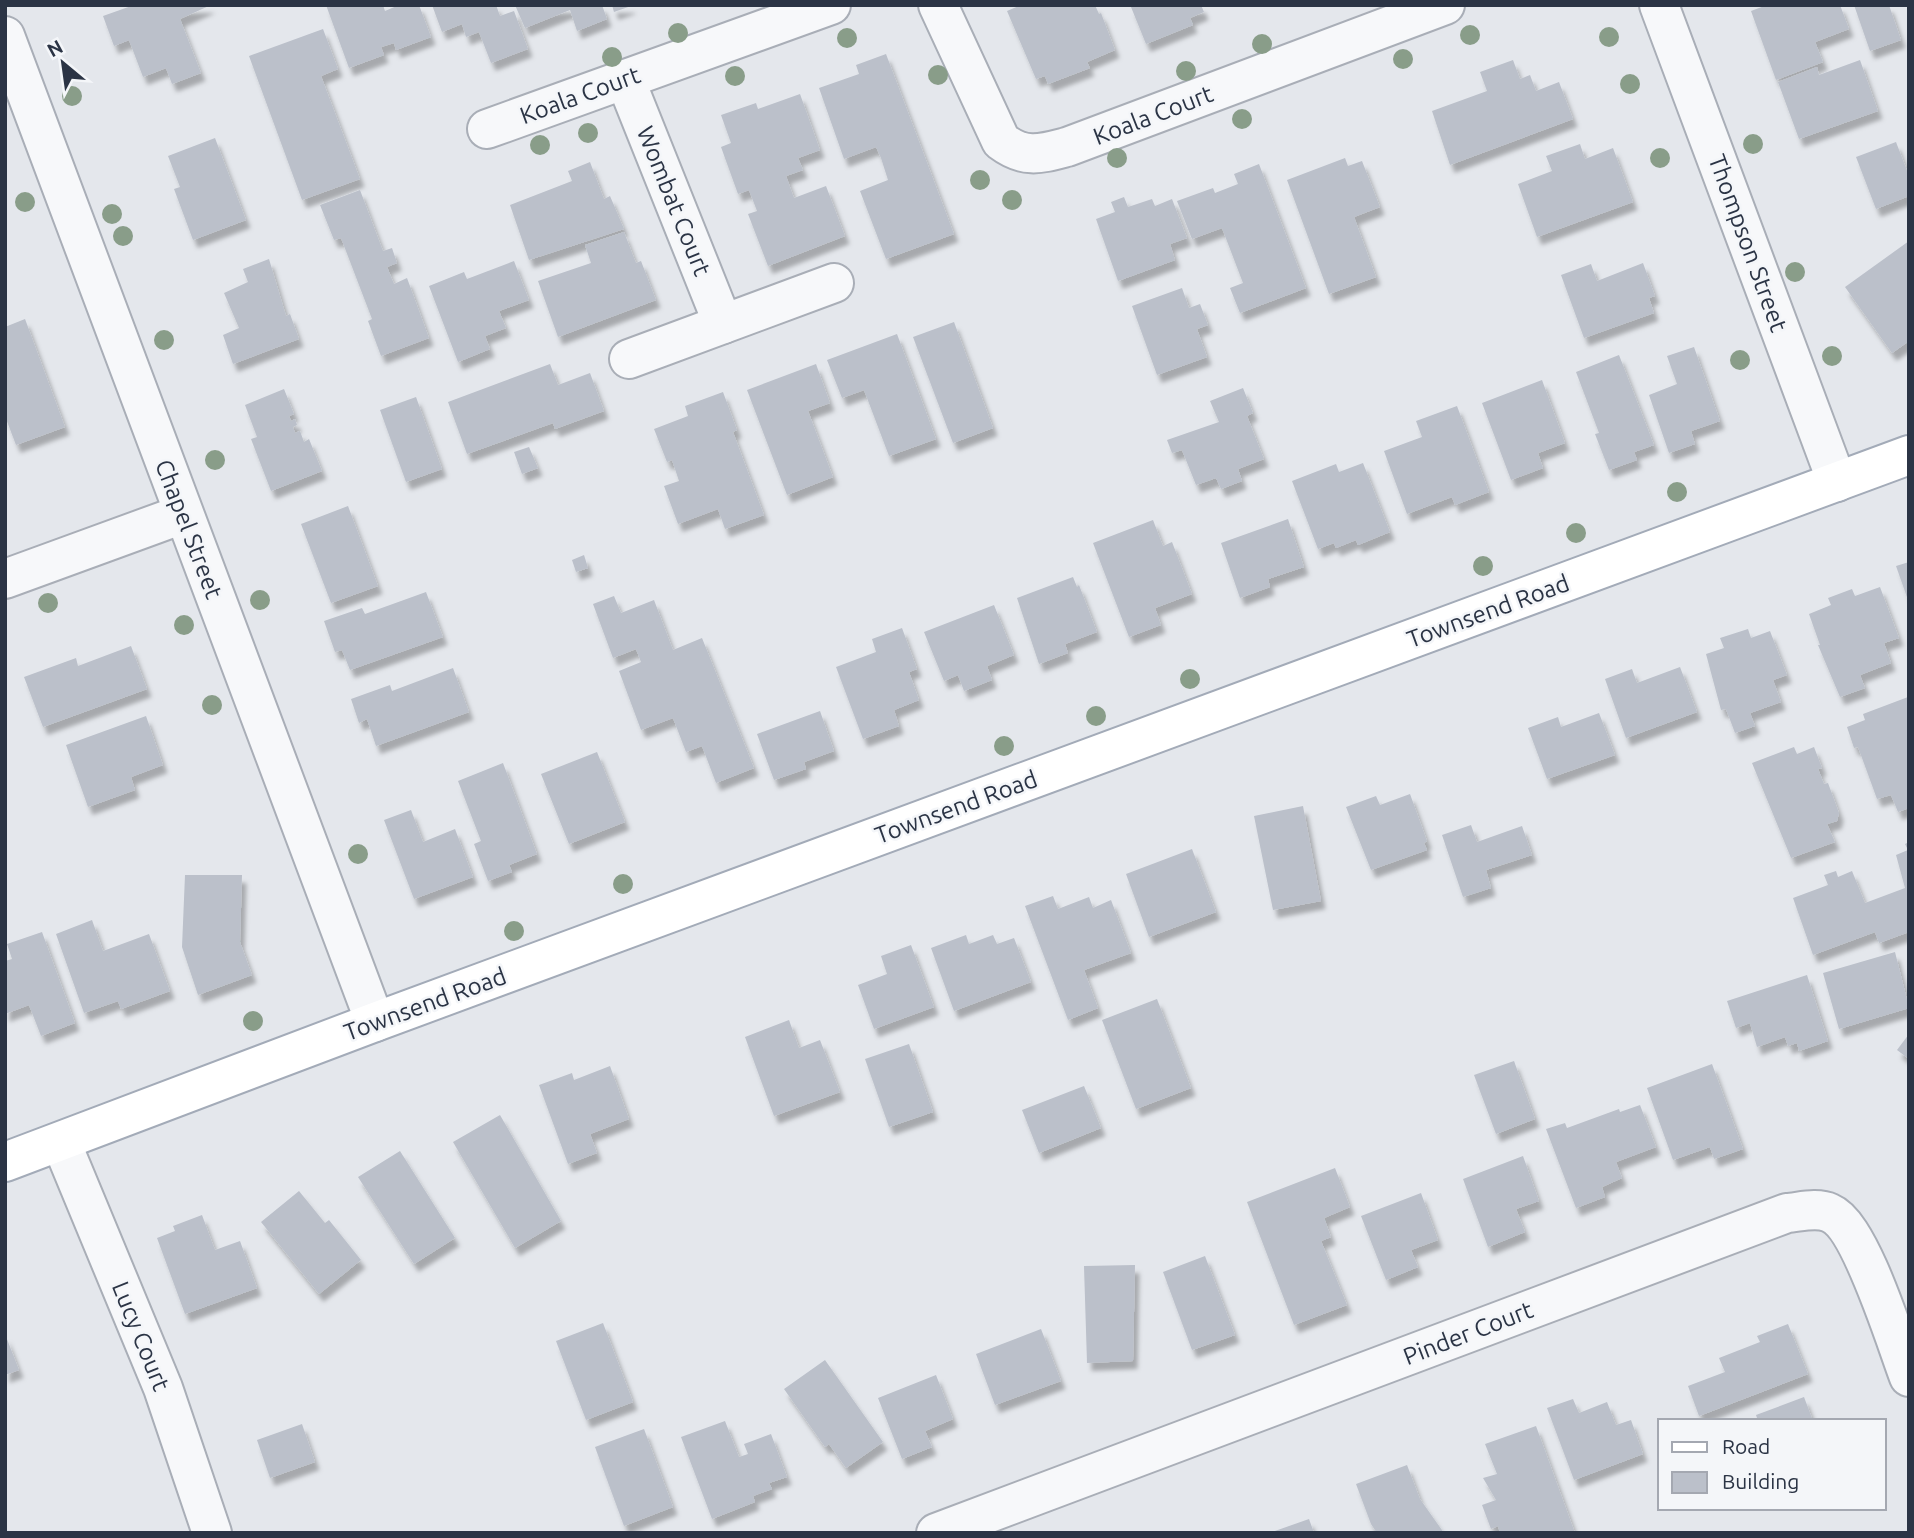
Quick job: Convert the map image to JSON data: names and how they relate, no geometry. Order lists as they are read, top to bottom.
{
  "streets": {
    "main road": ["Townsend Road"],
    "street": [
      "Koala Court",
      "Wombat Court",
      "Thompson Street",
      "Chapel Street",
      "Pinder Court",
      "Lucy Court"
    ]
  },
  "crossings": [
    ["Koala Court", "Wombat Court"],
    ["Thompson Street", "Townsend Road"],
    ["Chapel Street", "Townsend Road"],
    ["Townsend Road", "Lucy Court"]
  ],
  "legend": ["Road", "Building"],
  "north": "top left"
}
